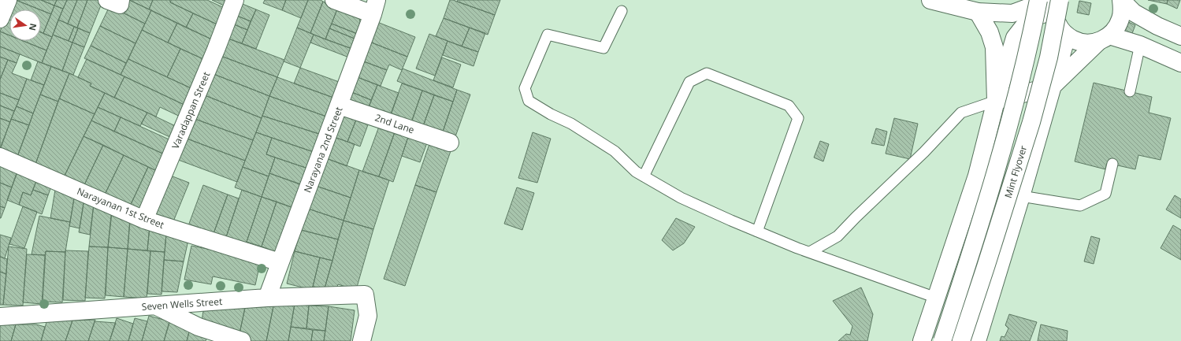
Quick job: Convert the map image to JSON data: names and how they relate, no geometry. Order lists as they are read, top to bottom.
{
  "streets": {
    "main road": [
      "Varadappan Street",
      "2nd Lane",
      "Narayana 2nd Street",
      "Mint Flyover",
      "Narayanan 1st Street",
      "Seven Wells Street"
    ]
  },
  "crossings": [
    ["Varadappan Street", "Narayanan 1st Street"],
    ["2nd Lane", "Narayana 2nd Street"],
    ["Narayana 2nd Street", "Narayanan 1st Street"],
    ["Narayana 2nd Street", "Seven Wells Street"]
  ],
  "north": "right"
}
